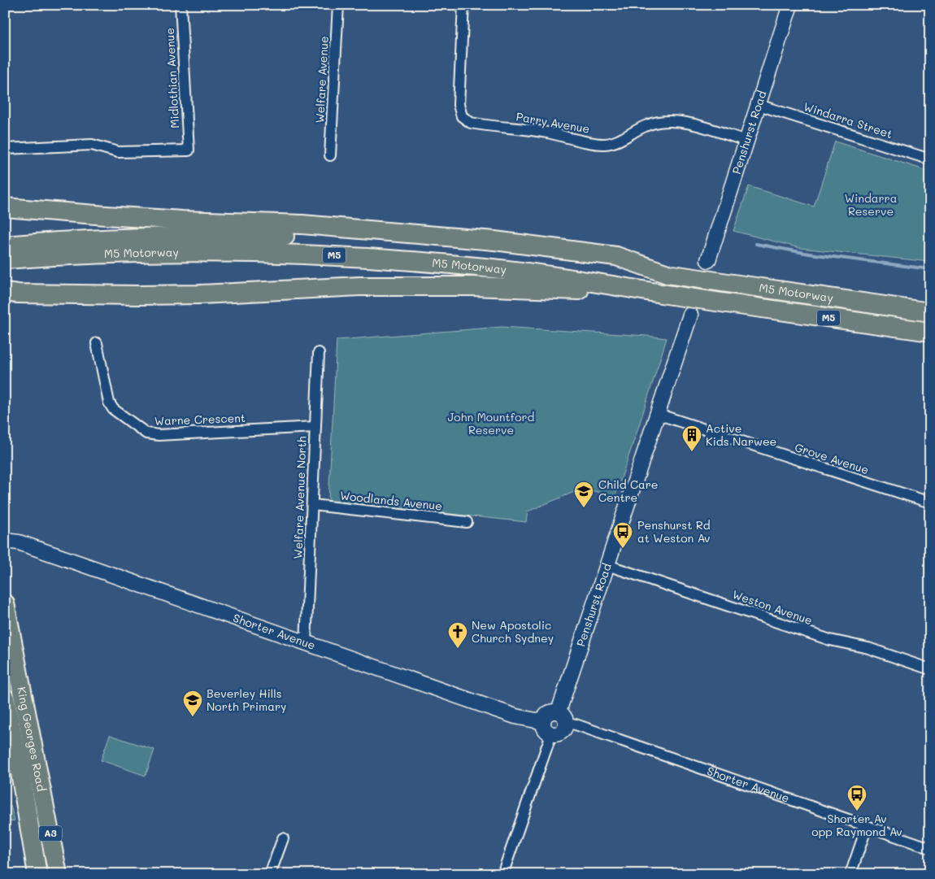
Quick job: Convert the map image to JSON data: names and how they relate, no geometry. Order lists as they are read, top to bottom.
{
  "streets": {
    "highway": [
      "M5 Motorway",
      "M5",
      "King Georges Road",
      "A3"
    ],
    "street": [
      "Midlothian Avenue",
      "Welfare Avenue",
      "Windarra Street",
      "Parry Avenue",
      "Penshurst Road",
      "Warne Crescent",
      "Grove Avenue",
      "Welfare Avenue North",
      "Woodlands Avenue",
      "Weston Avenue",
      "Shorter Avenue"
    ]
  },
  "crossings": [
    ["Windarra Street", "Penshurst Road"],
    ["Parry Avenue", "Penshurst Road"],
    ["Penshurst Road", "Grove Avenue"],
    ["Penshurst Road", "Weston Avenue"],
    ["Penshurst Road", "Shorter Avenue"],
    ["M5 Motorway", "M5"],
    ["Warne Crescent", "Welfare Avenue North"],
    ["Welfare Avenue North", "Woodlands Avenue"],
    ["Welfare Avenue North", "Shorter Avenue"]
  ],
  "parks": ["Windarra Reserve", "John Mountford Reserve"],
  "places": {
    "building": ["Active Kids Narwee"],
    "school or university": ["Child Care Centre", "Beverley Hills North Primary"],
    "bus stop": ["Penshurst Rd at Weston Av", "Shorter Av opp Raymond Av"],
    "church": ["New Apostolic Church Sydney"]
  }
}
